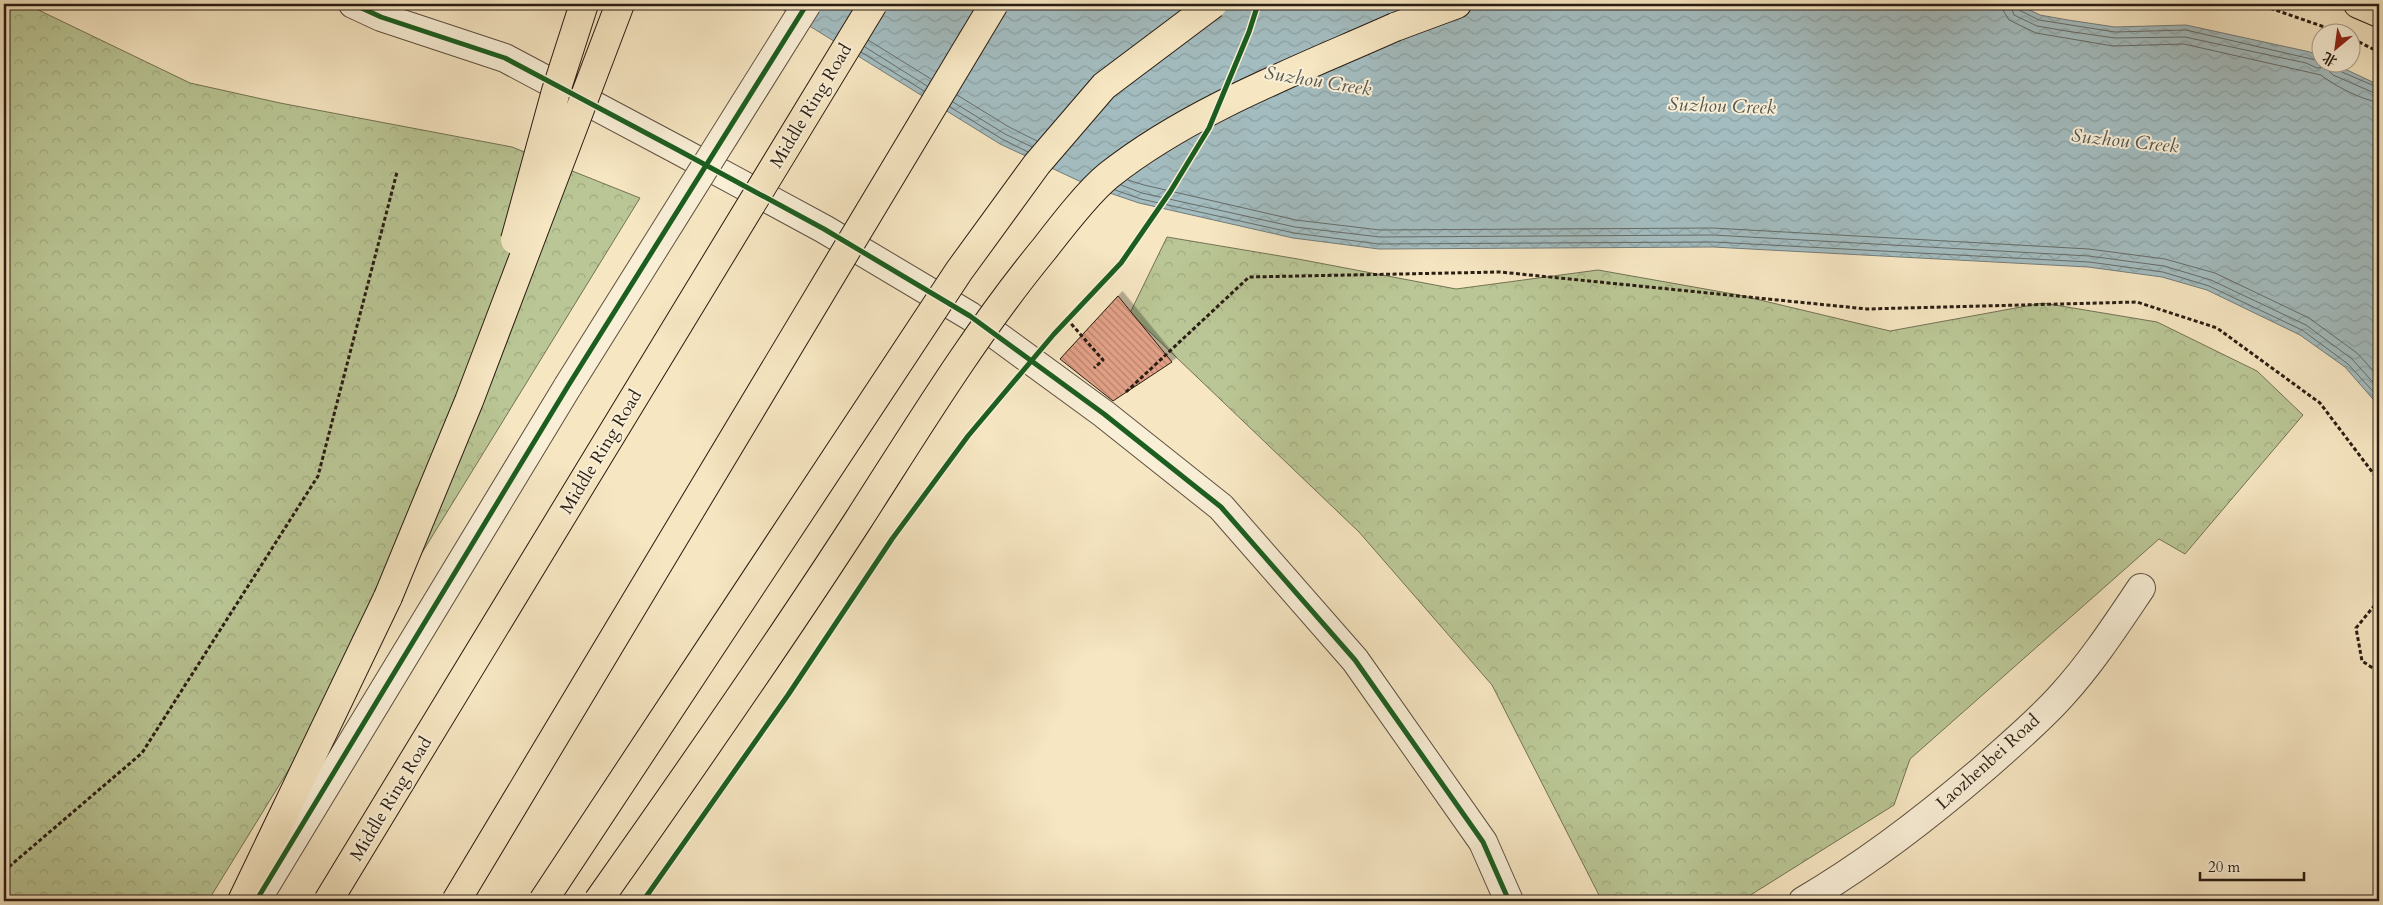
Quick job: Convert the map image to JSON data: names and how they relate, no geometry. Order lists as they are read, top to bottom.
{
  "streets": {
    "highway": ["Middle Ring Road"],
    "street": ["Laozhenbei Road"]
  },
  "water": ["Suzhou Creek"],
  "scale_bar": "20 m",
  "north": "bottom left"
}
